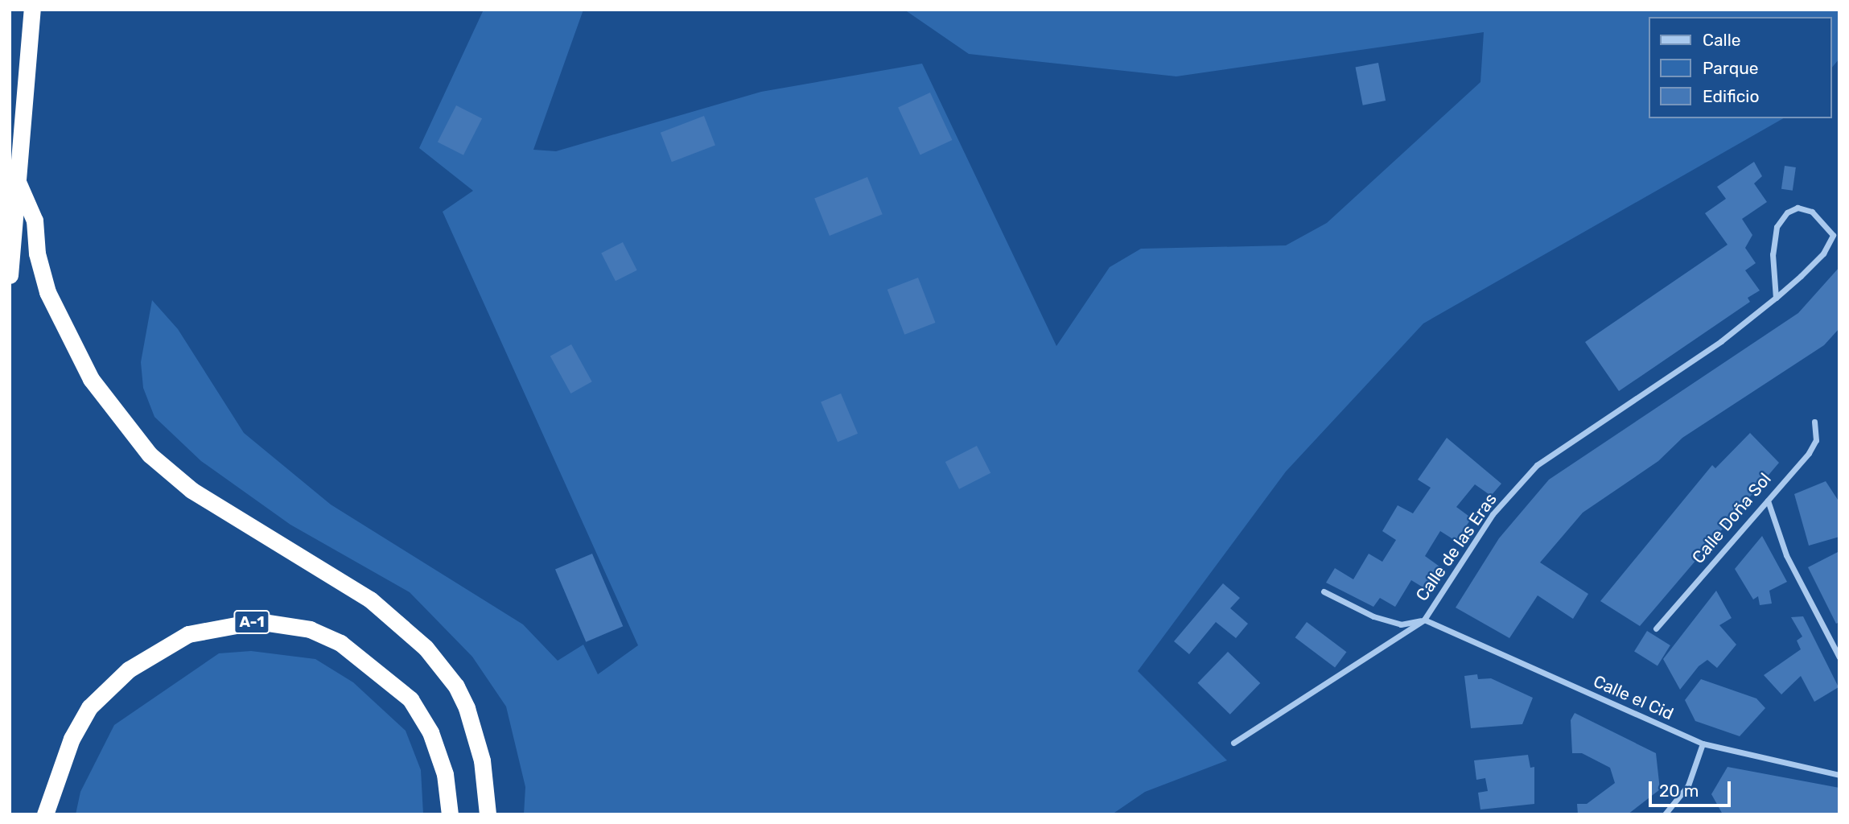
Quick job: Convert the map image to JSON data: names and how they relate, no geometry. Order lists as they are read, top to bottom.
{
  "streets": {
    "highway": ["A-1"],
    "street": ["Calle Doña Sol", "Calle de las Eras", "Calle el Cid"]
  },
  "crossings": [
    ["Calle de las Eras", "Calle el Cid"]
  ],
  "legend": ["Calle", "Parque", "Edificio"],
  "scale_bar": "20 m"
}
